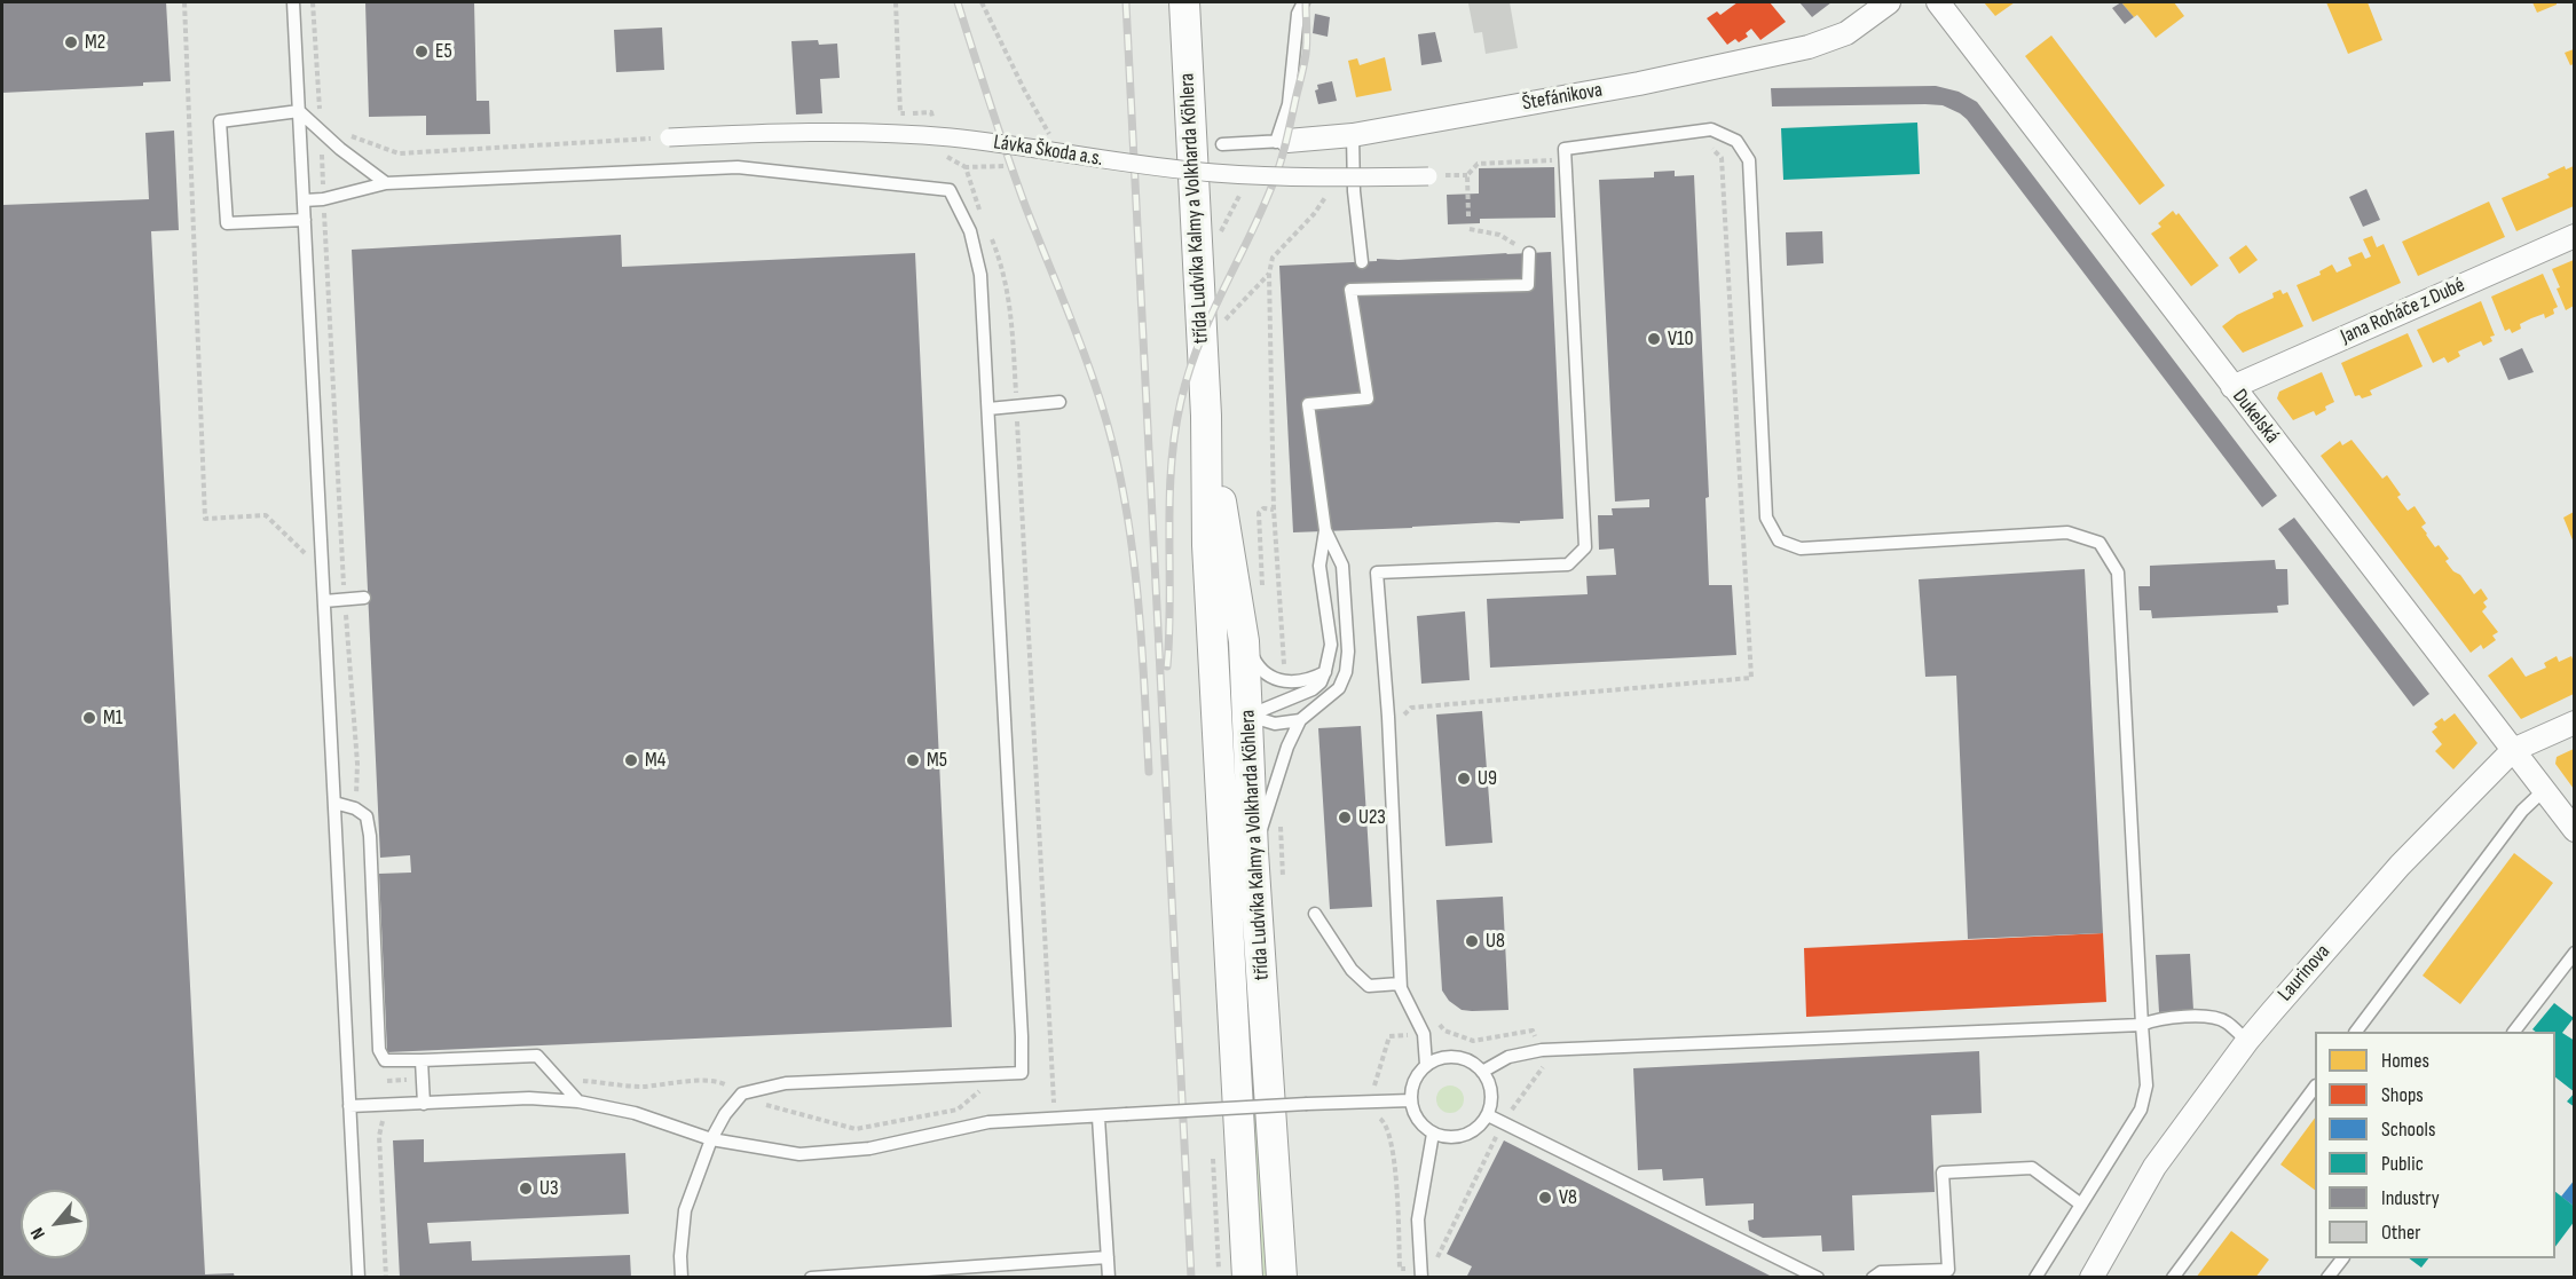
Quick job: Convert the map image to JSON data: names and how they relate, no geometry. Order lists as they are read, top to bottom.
{
  "streets": {
    "street": [
      "Štefánikova",
      "Lávka Škoda a.s.",
      "třída Ludvíka Kalmy a Volkharda Köhlera",
      "Jana Roháče z Dubé",
      "Dukelská",
      "Laurinova"
    ]
  },
  "crossings": [
    ["Jana Roháče z Dubé", "Dukelská"],
    ["Dukelská", "Laurinova"]
  ],
  "places": [
    "M2",
    "E5",
    "V10",
    "M1",
    "M4",
    "M5",
    "U9",
    "U23",
    "U8",
    "U3",
    "V8"
  ],
  "legend": [
    "Homes",
    "Shops",
    "Schools",
    "Public",
    "Industry",
    "Other"
  ],
  "north": "bottom left"
}
